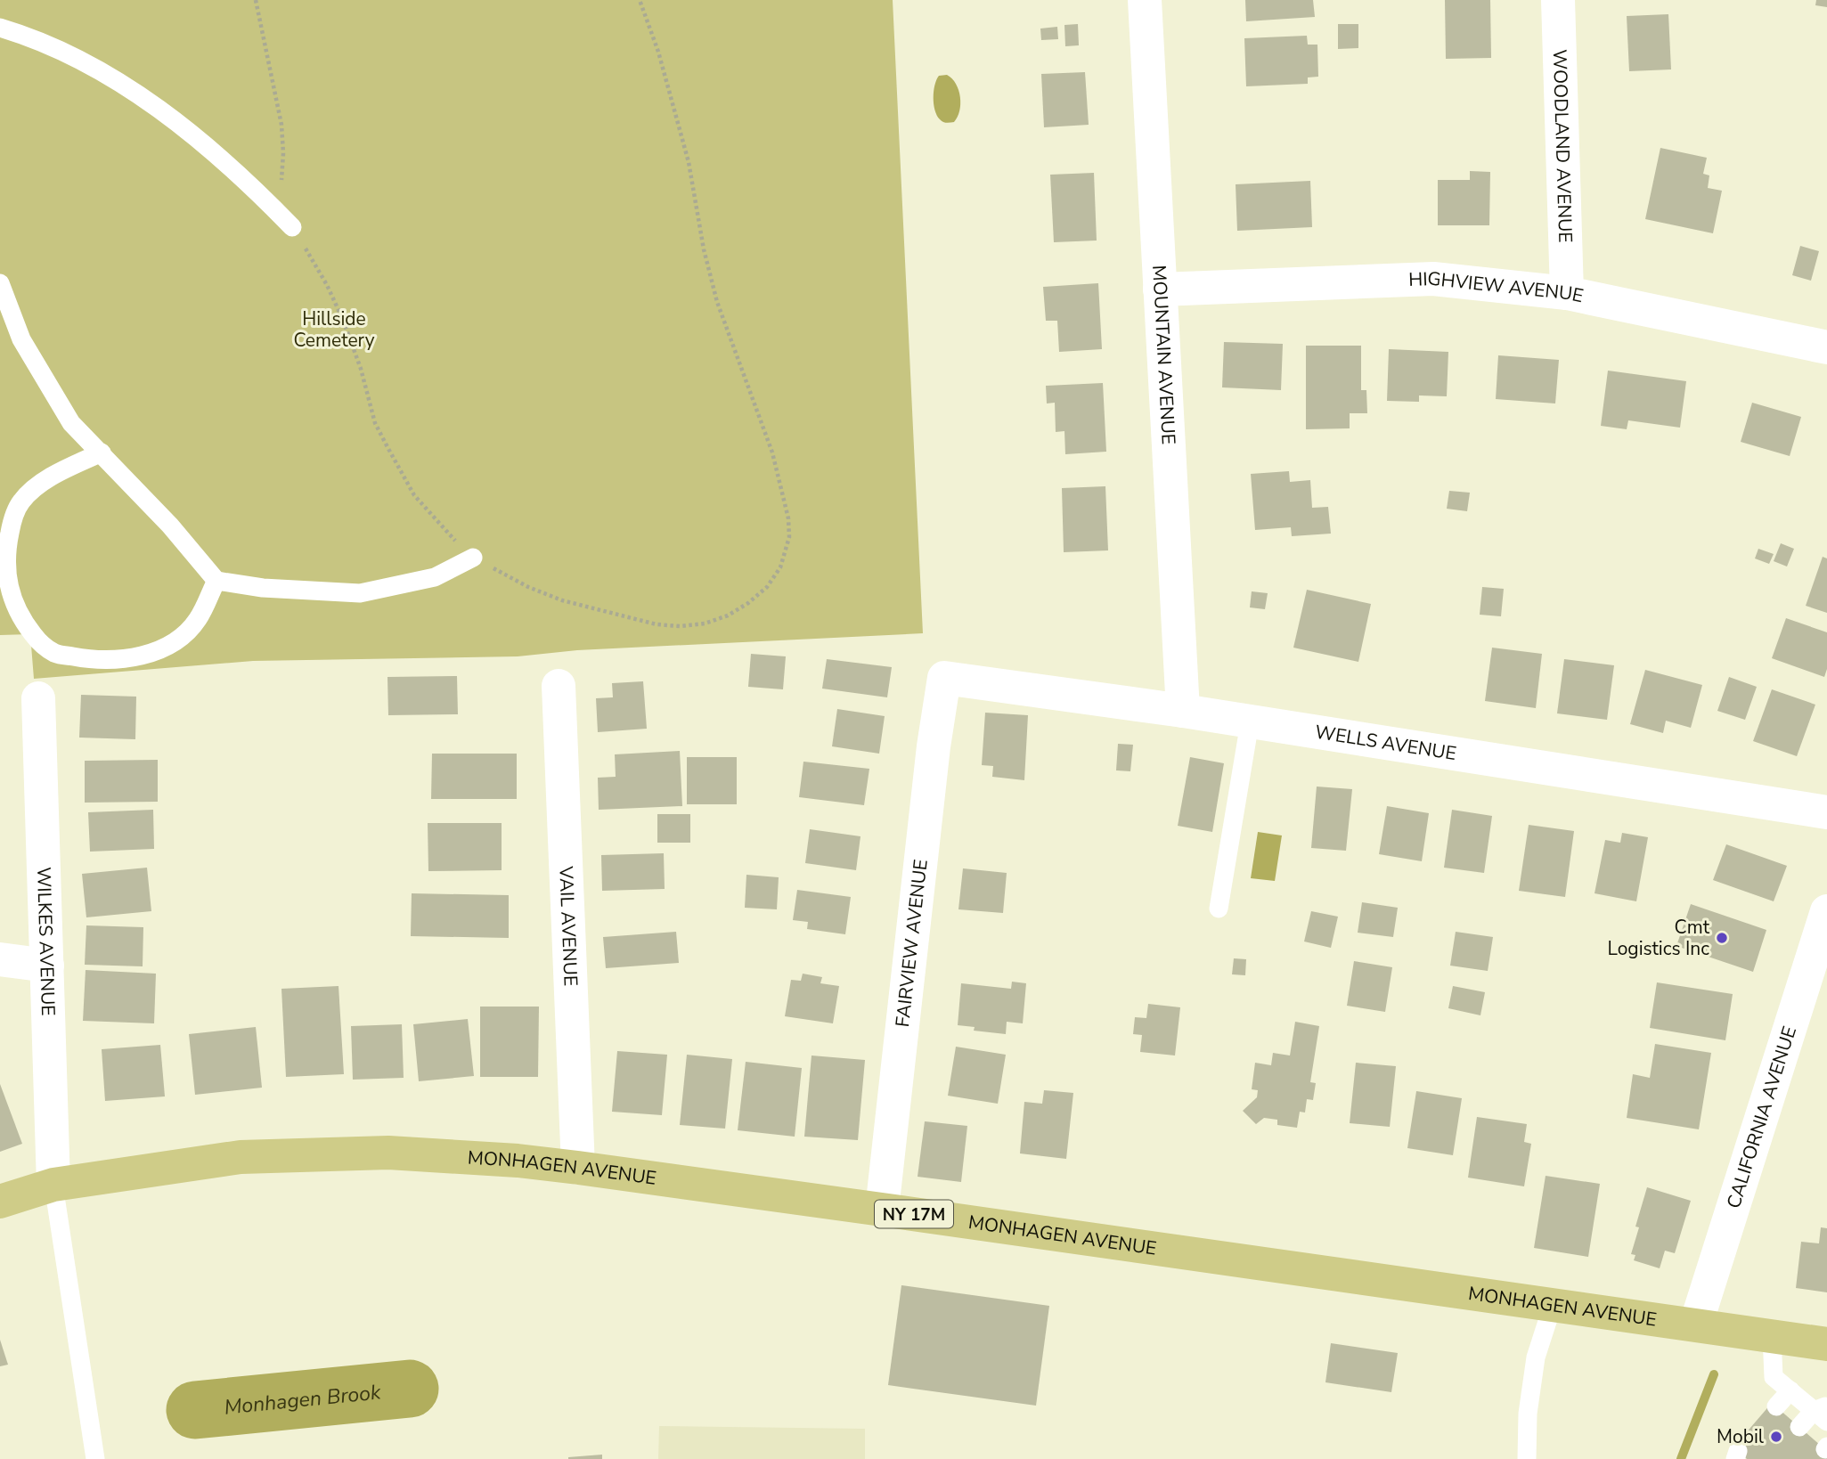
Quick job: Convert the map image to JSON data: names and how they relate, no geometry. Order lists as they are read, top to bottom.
{
  "streets": {
    "main road": ["MONHAGEN AVENUE", "NY 17M"],
    "street": [
      "WOODLAND AVENUE",
      "HIGHVIEW AVENUE",
      "MOUNTAIN AVENUE",
      "WELLS AVENUE",
      "VAIL AVENUE",
      "WILKES AVENUE",
      "FAIRVIEW AVENUE",
      "CALIFORNIA AVENUE"
    ]
  },
  "crossings": [
    ["WOODLAND AVENUE", "HIGHVIEW AVENUE"],
    ["HIGHVIEW AVENUE", "MOUNTAIN AVENUE"],
    ["MOUNTAIN AVENUE", "WELLS AVENUE"],
    ["WELLS AVENUE", "FAIRVIEW AVENUE"],
    ["VAIL AVENUE", "MONHAGEN AVENUE"],
    ["WILKES AVENUE", "MONHAGEN AVENUE"],
    ["FAIRVIEW AVENUE", "MONHAGEN AVENUE"],
    ["CALIFORNIA AVENUE", "MONHAGEN AVENUE"]
  ],
  "water": ["Monhagen Brook"],
  "parks": ["Hillside Cemetery"],
  "places": ["Cmt Logistics Inc", "Mobil"]
}
